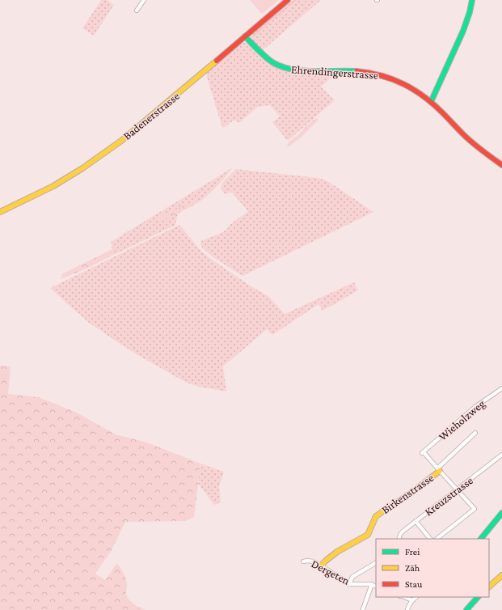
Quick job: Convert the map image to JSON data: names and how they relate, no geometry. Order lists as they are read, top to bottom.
{
  "streets": {
    "street": [
      "Ehrendingerstrasse",
      "Badenerstrasse",
      "Wieholzweg",
      "Birkenstrasse",
      "Kreuzstrasse",
      "Dergeten"
    ]
  },
  "crossings": [
    ["Ehrendingerstrasse", "Badenerstrasse"],
    ["Wieholzweg", "Birkenstrasse"],
    ["Birkenstrasse", "Dergeten"]
  ],
  "legend": ["Frei", "Zäh", "Stau"]
}
